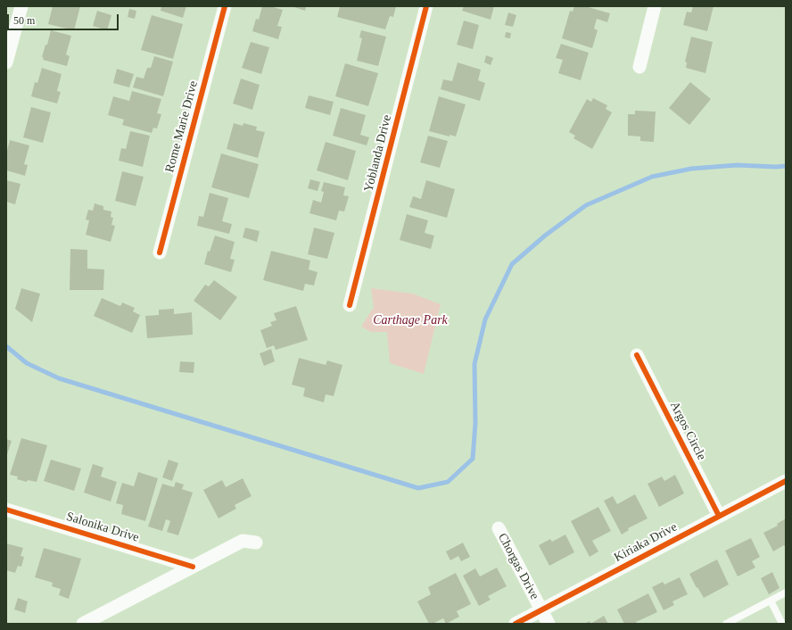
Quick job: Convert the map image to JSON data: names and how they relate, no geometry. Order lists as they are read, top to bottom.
{
  "streets": {
    "street": [
      "Rome Marie Drive",
      "Yoblanda Drive",
      "Argos Circle",
      "Salonika Drive",
      "Kiriaka Drive",
      "Chorgas Drive"
    ]
  },
  "crossings": [
    ["Argos Circle", "Kiriaka Drive"],
    ["Kiriaka Drive", "Chorgas Drive"]
  ],
  "parks": ["Carthage Park"],
  "scale_bar": "50 m"
}
